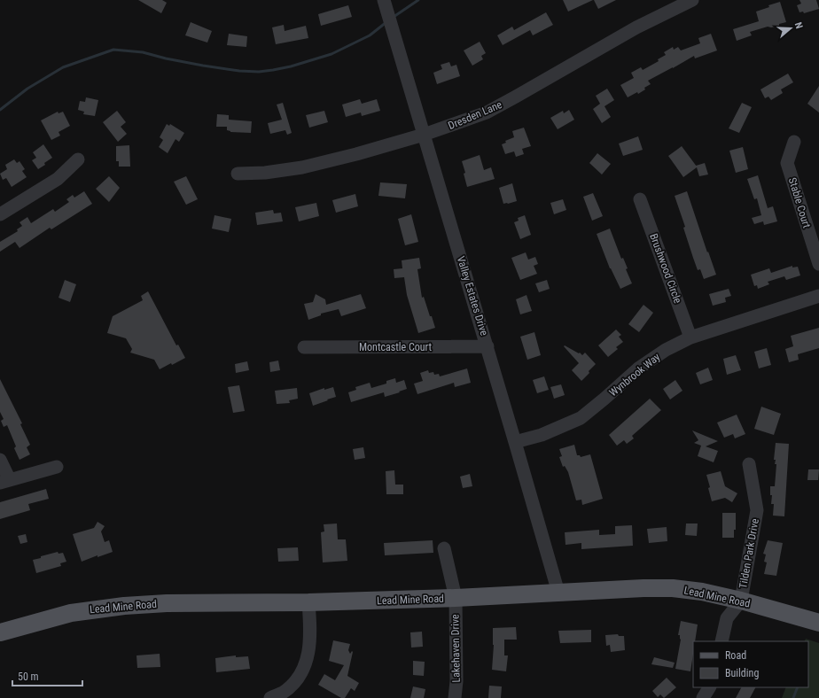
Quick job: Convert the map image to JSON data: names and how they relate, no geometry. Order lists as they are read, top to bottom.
{
  "streets": {
    "main road": ["Lead Mine Road"],
    "street": [
      "Dresden Lane",
      "Stable Court",
      "Brushwood Circle",
      "Valley Estates Drive",
      "Montcastle Court",
      "Wynbrook Way",
      "Tilden Park Drive",
      "Lakehaven Drive"
    ]
  },
  "crossings": [
    ["Dresden Lane", "Valley Estates Drive"],
    ["Brushwood Circle", "Wynbrook Way"],
    ["Valley Estates Drive", "Montcastle Court"],
    ["Valley Estates Drive", "Wynbrook Way"],
    ["Valley Estates Drive", "Lead Mine Road"],
    ["Tilden Park Drive", "Lead Mine Road"],
    ["Lead Mine Road", "Lakehaven Drive"]
  ],
  "legend": ["Road", "Building"],
  "scale_bar": "50 m",
  "north": "right"
}
